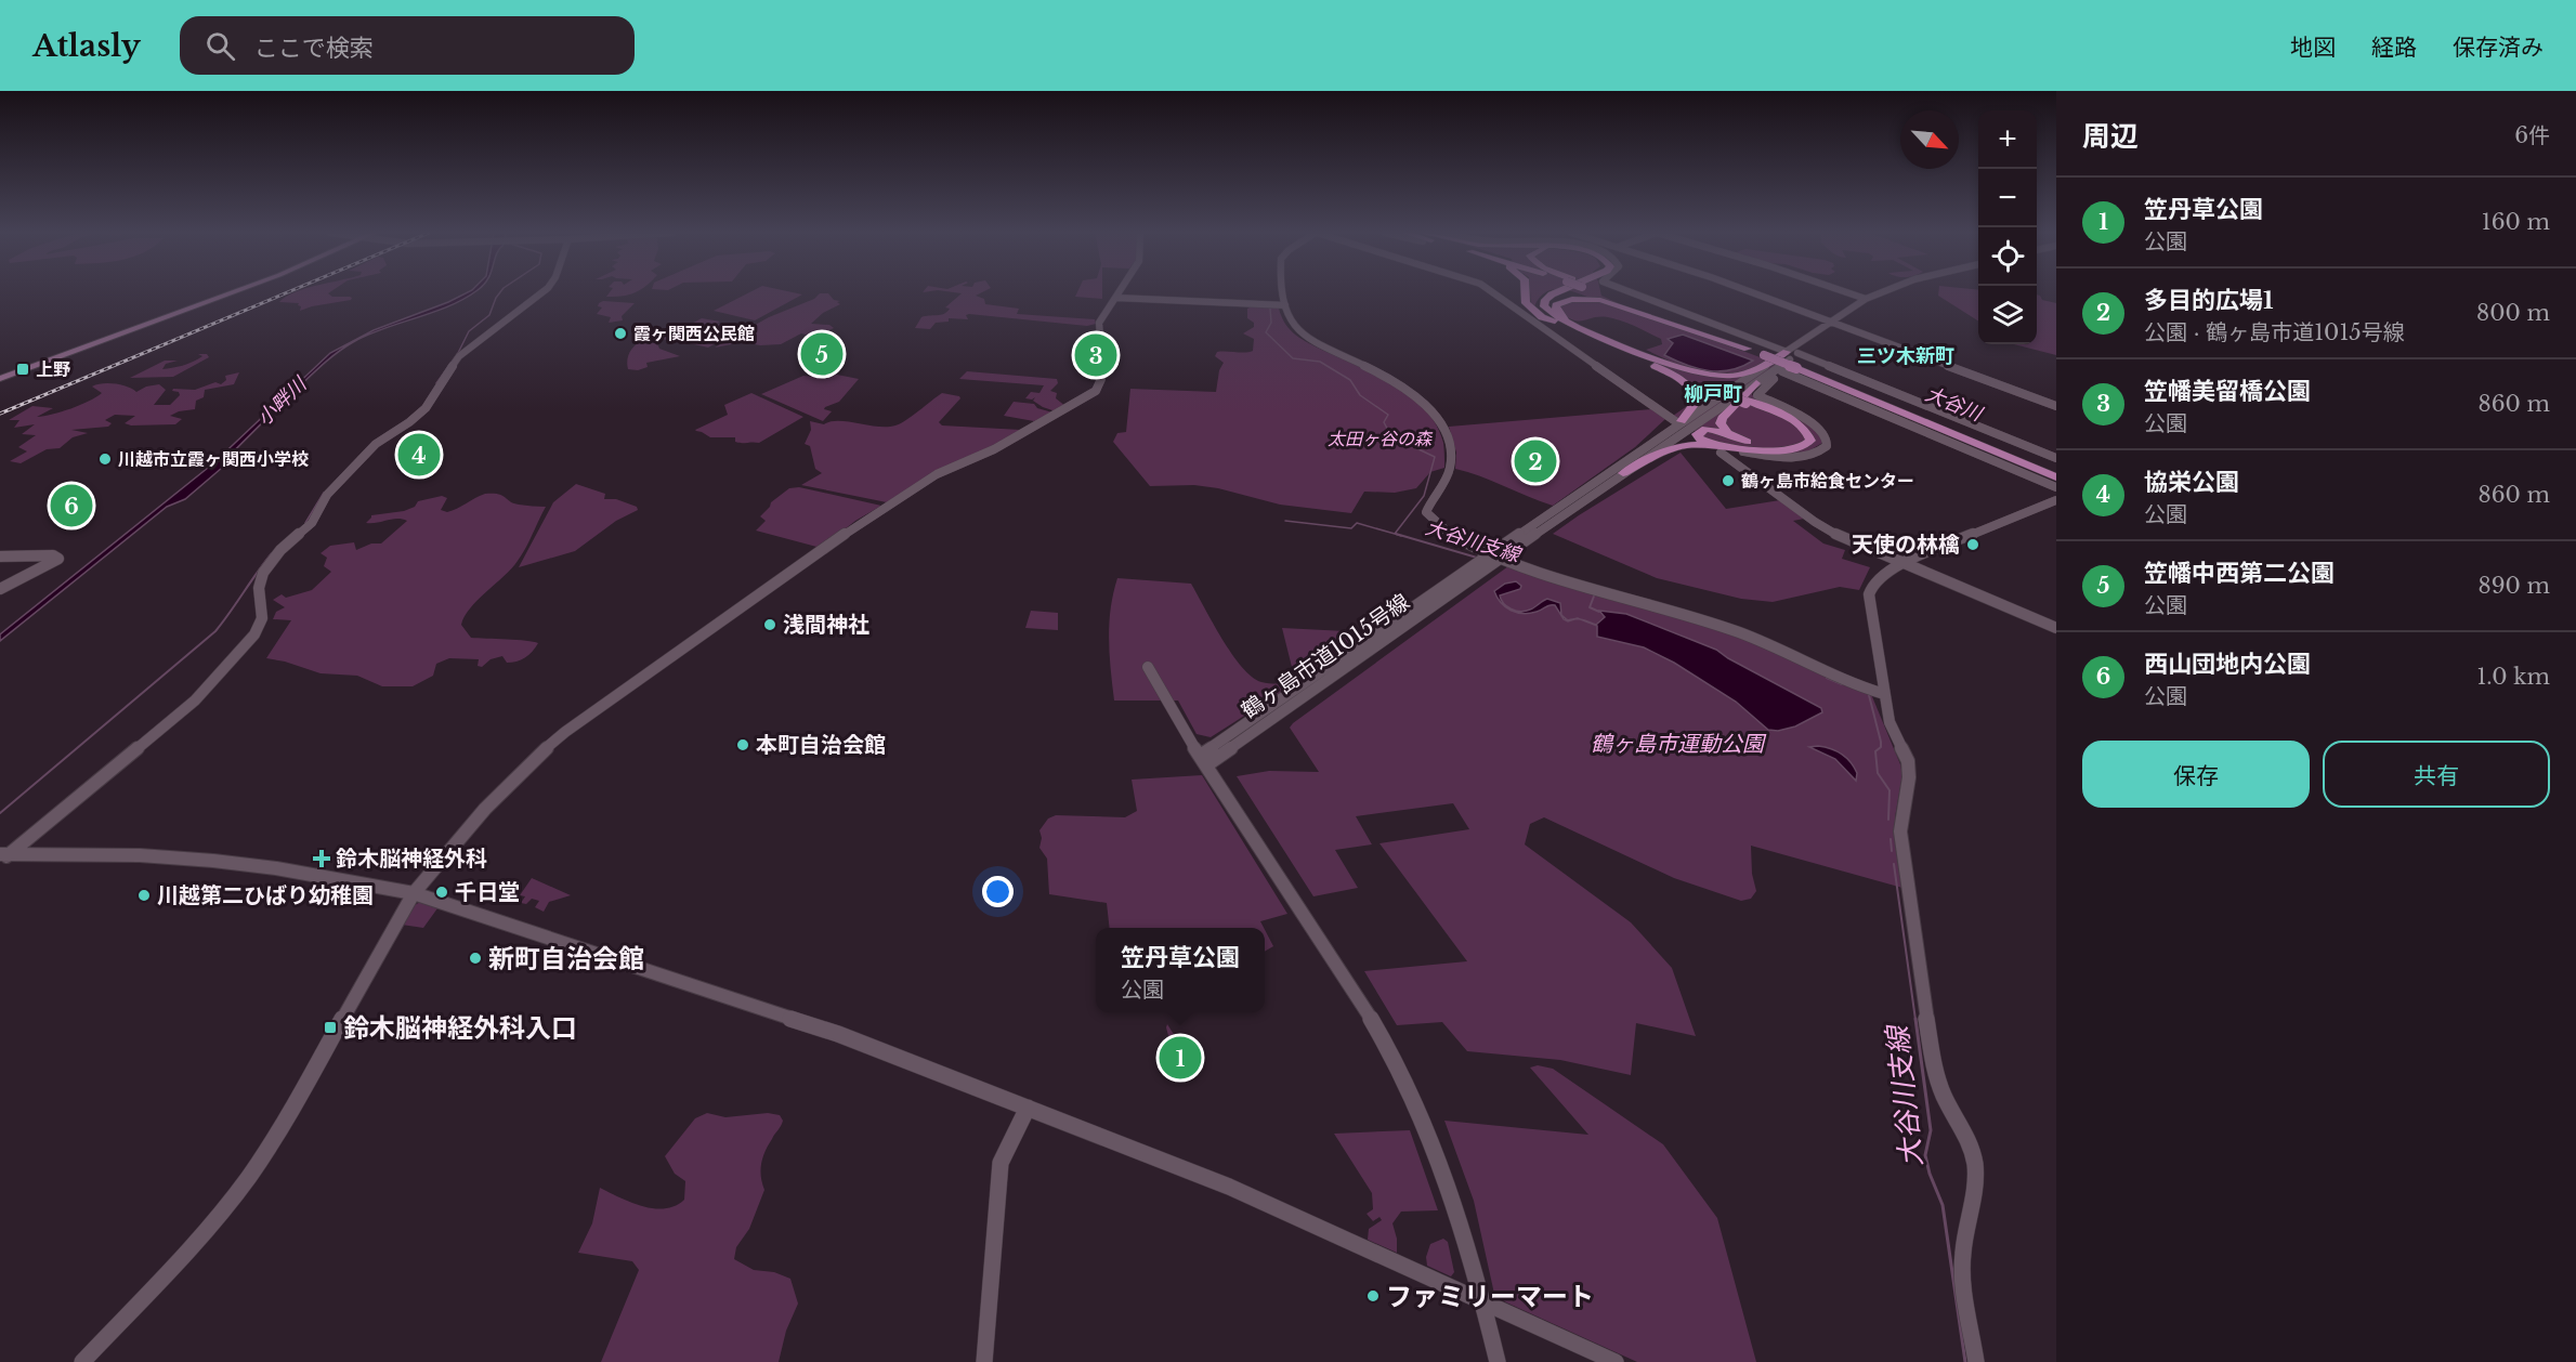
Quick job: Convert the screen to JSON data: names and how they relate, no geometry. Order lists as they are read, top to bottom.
{
  "streets": {
    "street": ["鶴ヶ島市道1015号線"]
  },
  "districts": ["三ツ木新町", "柳戸町"],
  "water": ["小畔川", "大谷川", "大谷川支線"],
  "parks": ["太田ヶ谷の森", "鶴ヶ島市運動公園"],
  "places": {
    "other": [
      "霞ヶ関西公民館",
      "川越市立霞ヶ関西小学校",
      "鶴ヶ島市給食センター",
      "天使の林檎",
      "浅間神社",
      "本町自治会館",
      "千日堂",
      "川越第二ひばり幼稚園",
      "新町自治会館",
      "ファミリーマート"
    ],
    "transit": ["上野", "鈴木脳神経外科入口"],
    "health": ["鈴木脳神経外科"]
  },
  "north": "bottom right",
  "page": {
    "header": "Atlasly",
    "search": "ここで検索",
    "nav": ["地図", "経路", "保存済み"],
    "heading": ["周辺", "6件"],
    "map_buttons": ["+", "−"],
    "list": [
      {
        "mark": "1",
        "name": "笠丹草公園",
        "note": "公園",
        "value": "160 m"
      },
      {
        "mark": "2",
        "name": "多目的広場1",
        "note": "公園 · 鶴ヶ島市道1015号線",
        "value": "800 m"
      },
      {
        "mark": "3",
        "name": "笠幡美留橋公園",
        "note": "公園",
        "value": "860 m"
      },
      {
        "mark": "4",
        "name": "協栄公園",
        "note": "公園",
        "value": "860 m"
      },
      {
        "mark": "5",
        "name": "笠幡中西第二公園",
        "note": "公園",
        "value": "890 m"
      },
      {
        "mark": "6",
        "name": "西山団地内公園",
        "note": "公園",
        "value": "1.0 km"
      }
    ],
    "pins": [
      "5",
      "3",
      "4",
      "2",
      "6",
      "1"
    ],
    "buttons": ["保存", "共有"],
    "popup": ["笠丹草公園", "公園"]
  }
}
